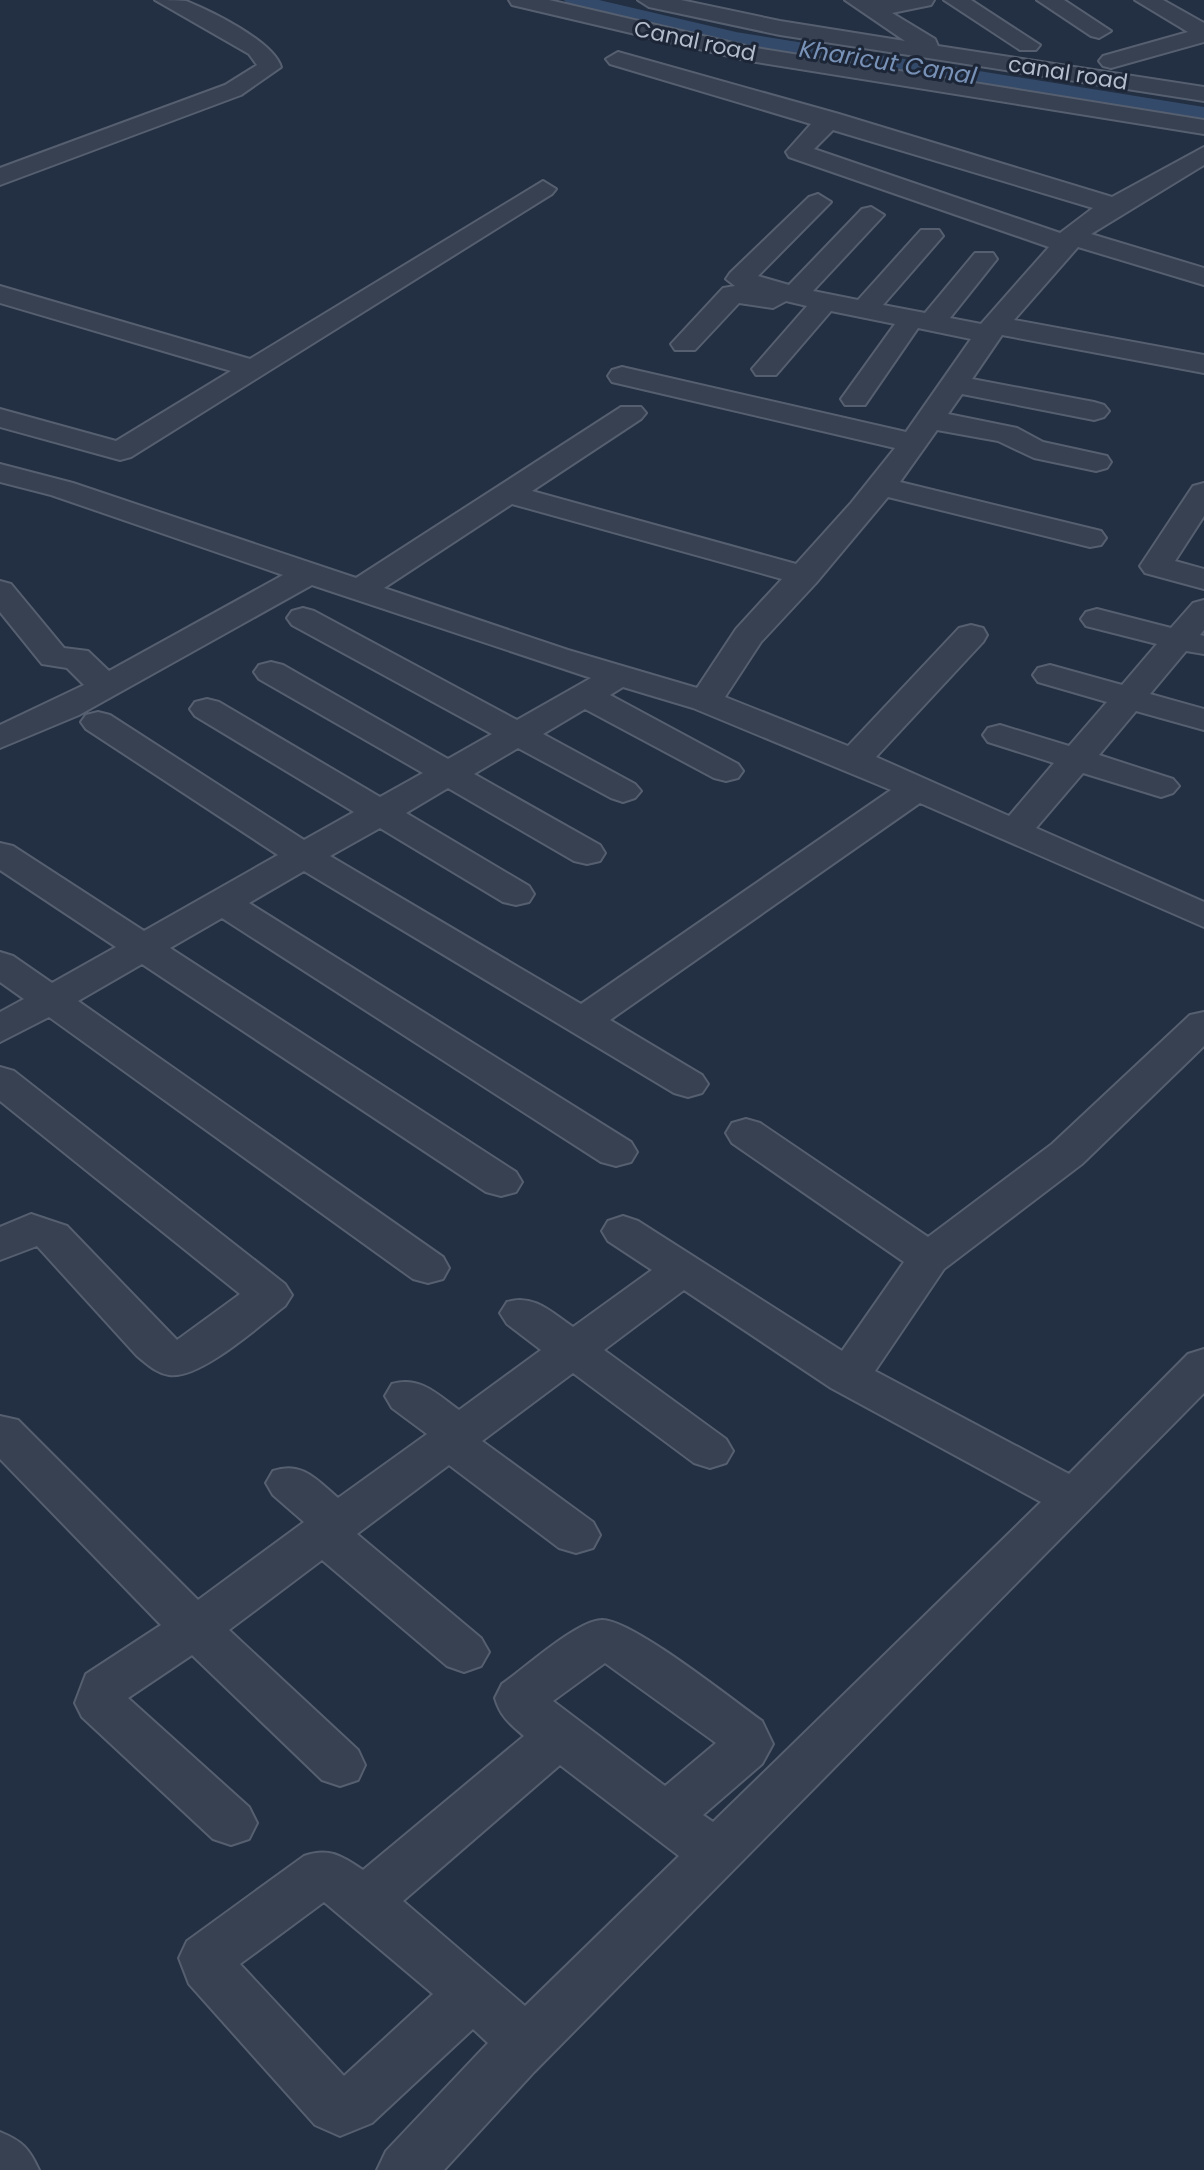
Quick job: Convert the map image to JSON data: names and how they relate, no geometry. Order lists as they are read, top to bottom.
{
  "streets": {
    "street": ["Canal road", "canal road"]
  },
  "water": ["Kharicut Canal"]
}
